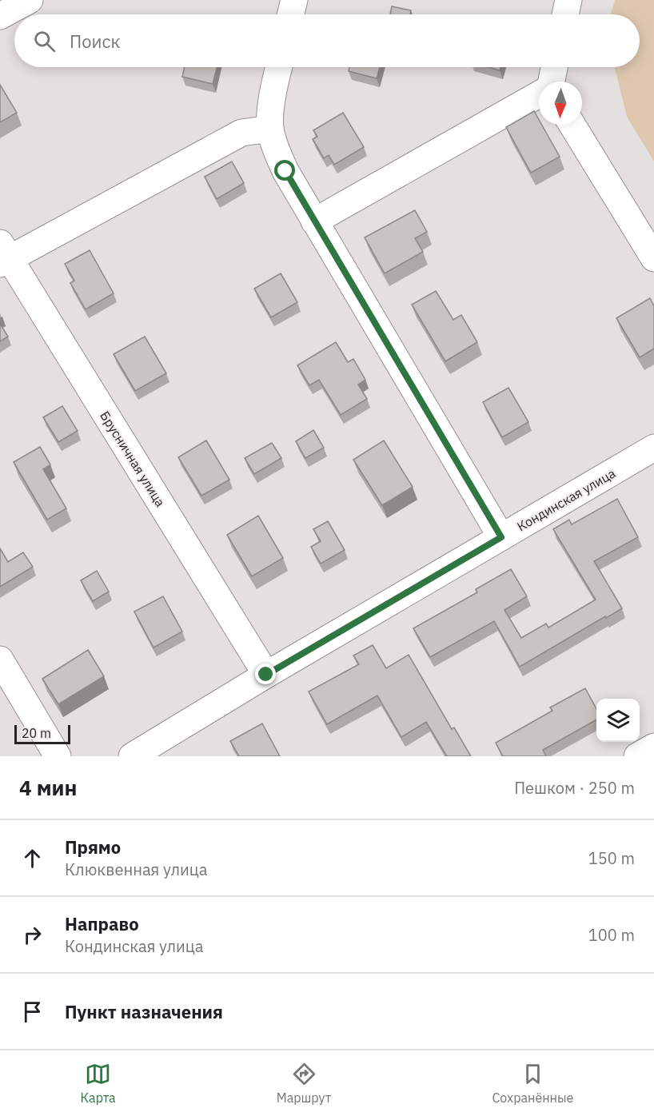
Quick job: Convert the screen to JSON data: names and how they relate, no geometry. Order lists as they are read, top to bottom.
{
  "streets": {
    "street": ["Брусничная улица", "Кондинская улица"]
  },
  "crossings": [
    ["Брусничная улица", "Кондинская улица"]
  ],
  "scale_bar": "20 m",
  "north": "bottom",
  "page": {
    "search": "Поиск",
    "scale": "20 m",
    "heading": ["4 мин", "Пешком · 250 m"],
    "list": [
      ["Прямо", "Клюквенная улица", "150 m"],
      ["Направо", "Кондинская улица", "100 m"],
      "Пункт назначения"
    ],
    "nav": ["Карта", "Маршрут", "Сохранённые"]
  }
}
